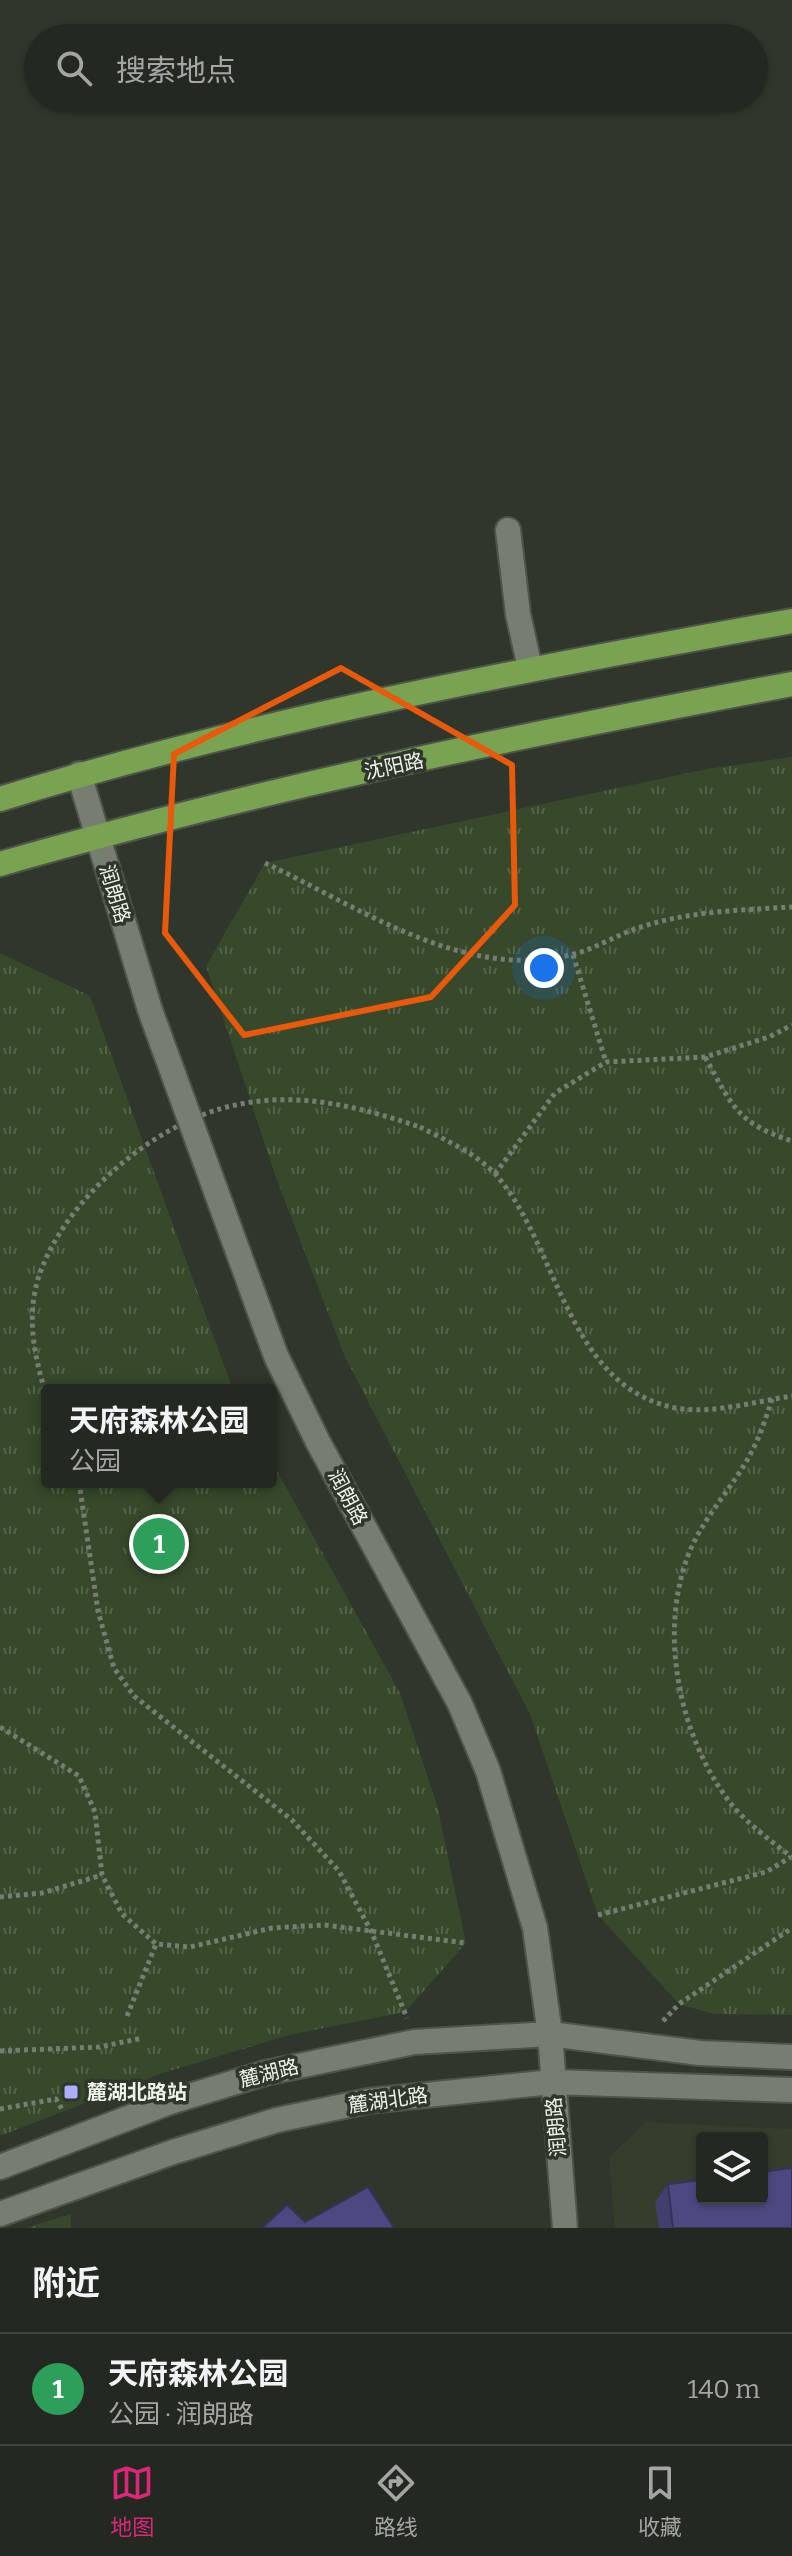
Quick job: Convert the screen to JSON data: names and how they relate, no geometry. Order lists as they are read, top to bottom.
{
  "streets": {
    "main road": ["沈阳路"],
    "street": ["润朗路", "麓湖路", "麓湖北路"]
  },
  "crossings": [
    ["沈阳路", "润朗路"],
    ["润朗路", "麓湖路"],
    ["润朗路", "麓湖北路"]
  ],
  "places": {
    "transit": ["麓湖北路站"]
  },
  "page": {
    "search": "搜索地点",
    "popup": ["天府森林公园", "公园"],
    "pins": "1",
    "heading": "附近",
    "list": [
      {
        "mark": "1",
        "name": "天府森林公园",
        "note": "公园 · 润朗路",
        "value": "140 m"
      }
    ],
    "nav": ["地图", "路线", "收藏"]
  }
}
